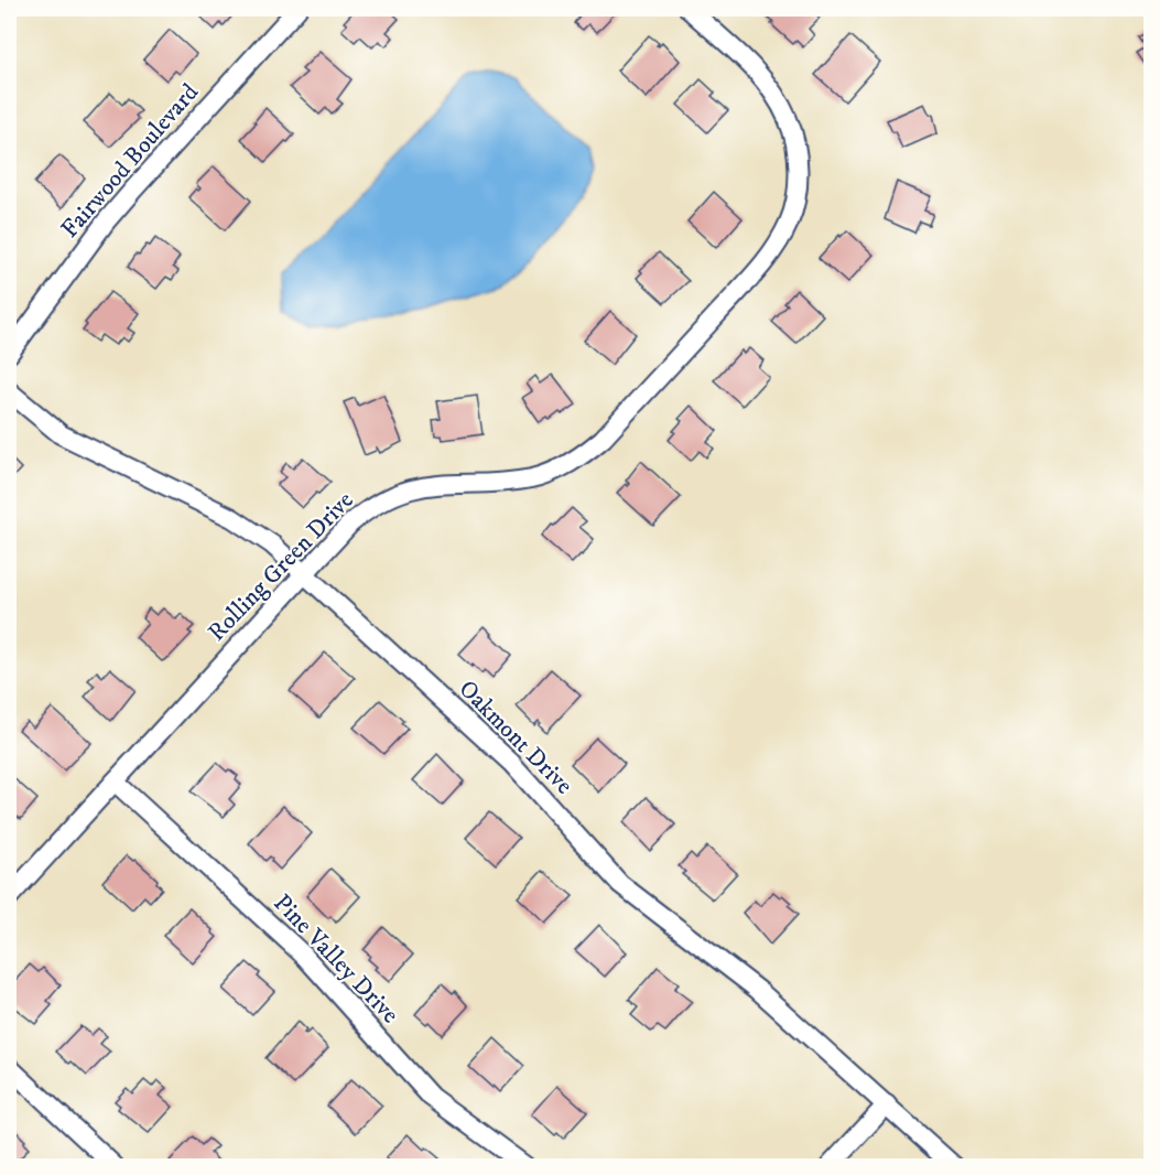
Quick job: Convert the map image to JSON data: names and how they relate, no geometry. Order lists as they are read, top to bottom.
{
  "streets": {
    "street": [
      "Fairwood Boulevard",
      "Rolling Green Drive",
      "Oakmont Drive",
      "Pine Valley Drive"
    ]
  },
  "crossings": [
    ["Rolling Green Drive", "Oakmont Drive"],
    ["Rolling Green Drive", "Pine Valley Drive"]
  ]
}
